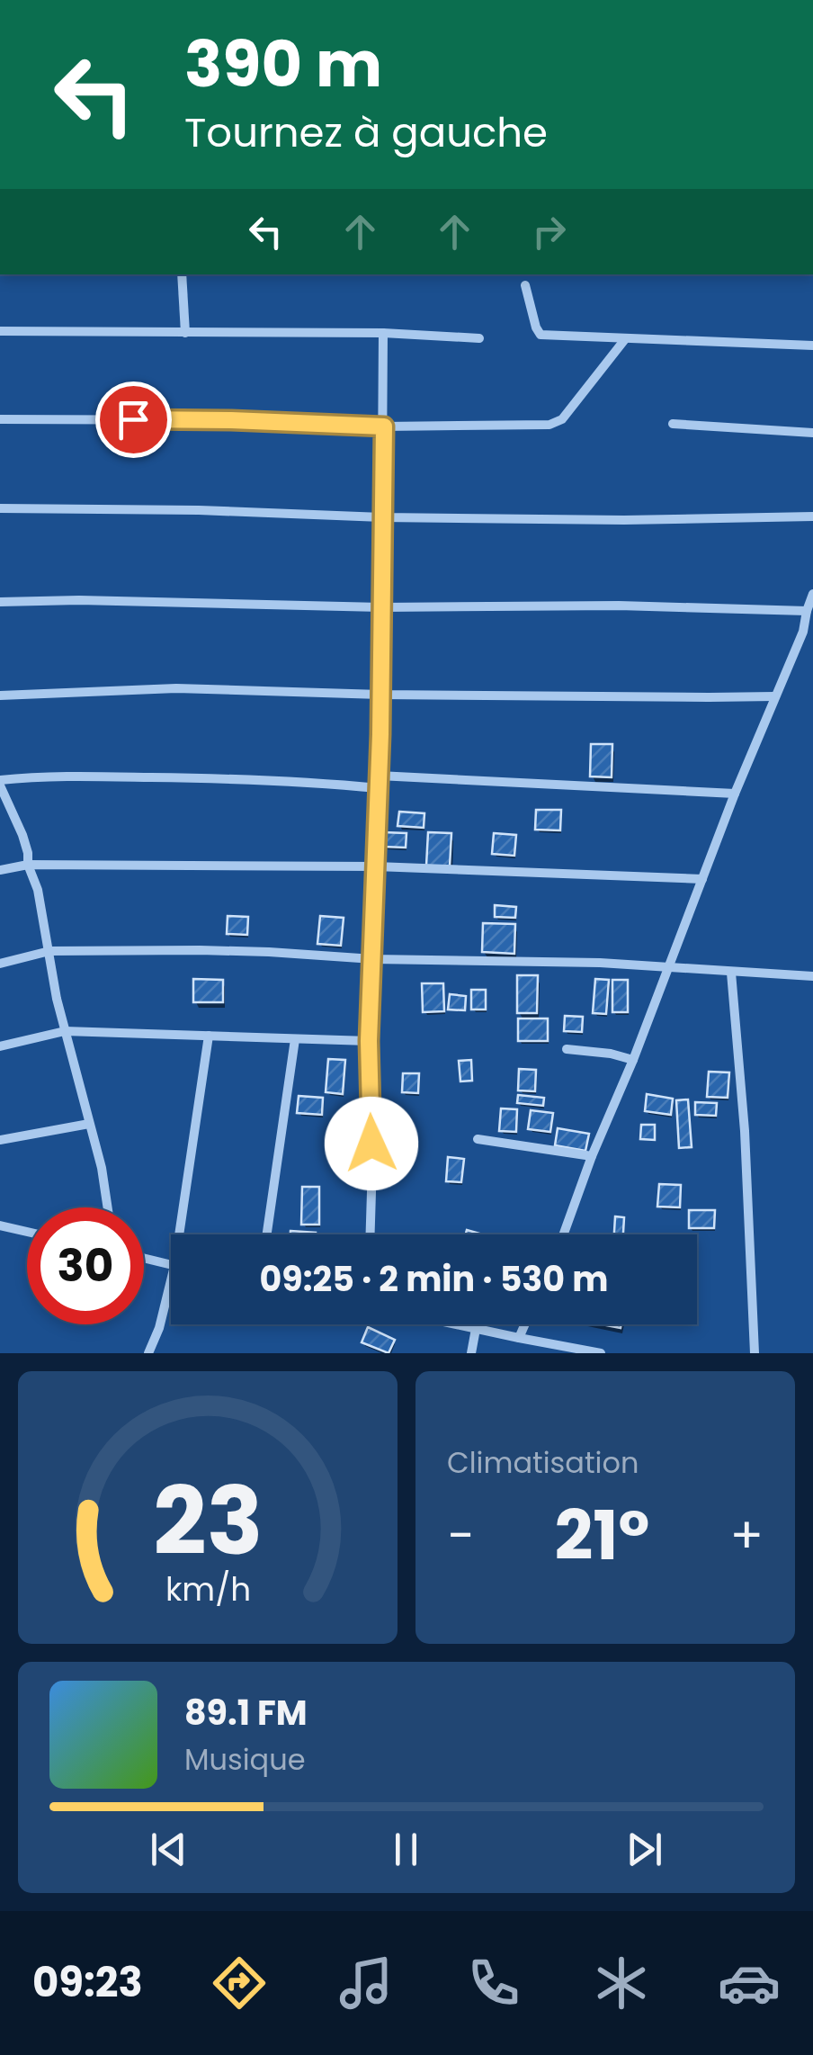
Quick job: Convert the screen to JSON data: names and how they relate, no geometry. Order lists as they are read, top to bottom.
{
  "page": {
    "turn": ["390 m", "Tournez à gauche"],
    "limit": "30",
    "trip": "09:25 · 2 min · 530 m",
    "tile": "Climatisation",
    "heat": ["−", "21°", "+"],
    "song": ["89.1 FM", "Musique"],
    "tabs": "09:23",
    "gauge": ["23", "km/h"]
  }
}
